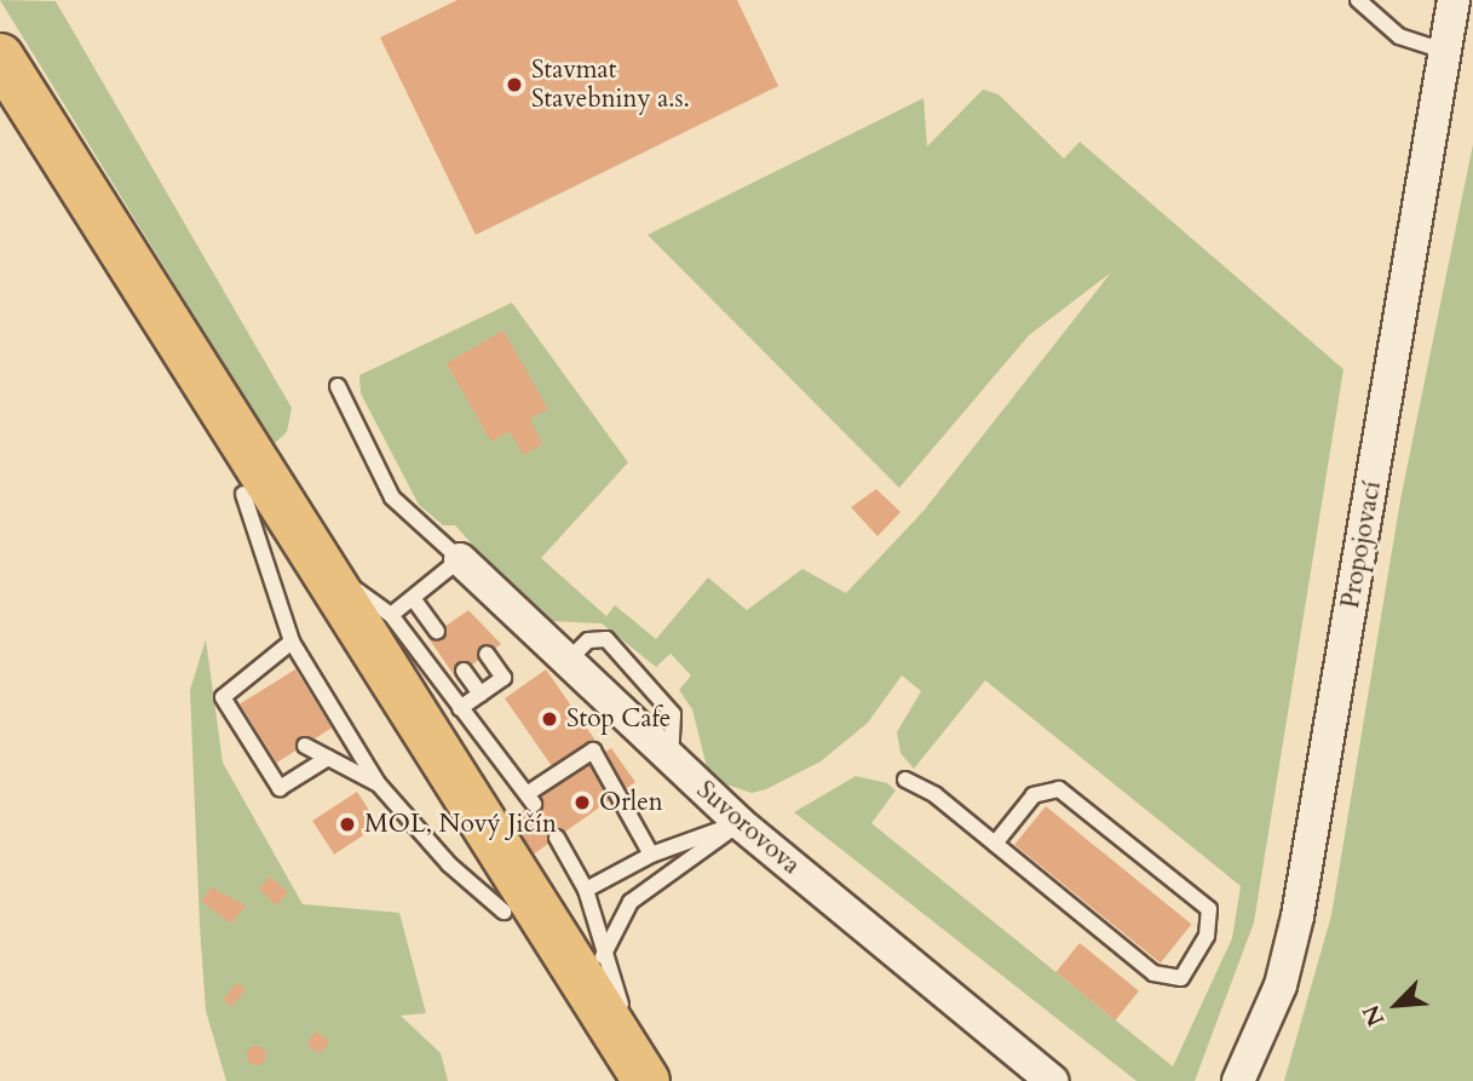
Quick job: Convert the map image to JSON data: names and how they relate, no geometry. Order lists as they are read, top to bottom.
{
  "streets": {
    "street": ["Propojovací", "Suvorovova"]
  },
  "places": [
    "Stavmat Stavebniny a.s.",
    "Stop Cafe",
    "Orlen",
    "MOL, Nový Jičín"
  ],
  "north": "bottom left"
}
